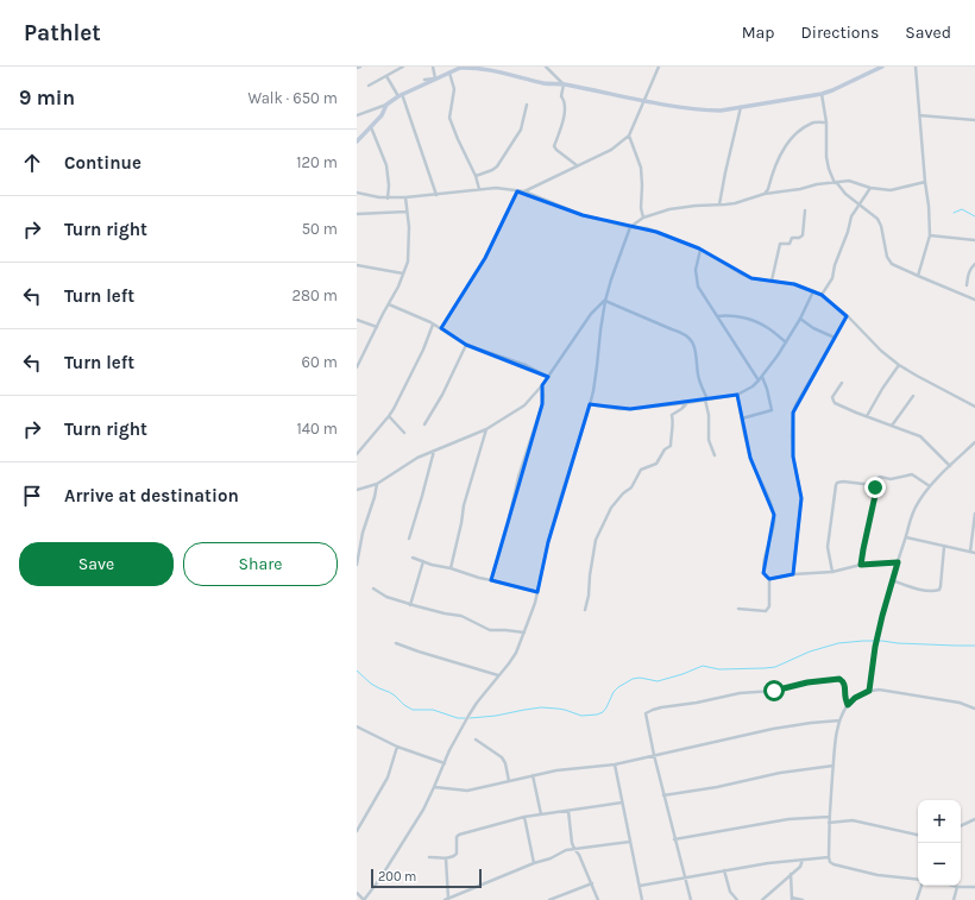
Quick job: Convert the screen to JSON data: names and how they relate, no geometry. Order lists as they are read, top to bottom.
{
  "scale_bar": "200 m",
  "page": {
    "header": "Pathlet",
    "nav": ["Map", "Directions", "Saved"],
    "heading": ["9 min", "Walk · 650 m"],
    "list": [
      ["Continue", "120 m"],
      ["Turn right", "50 m"],
      ["Turn left", "280 m"],
      ["Turn left", "60 m"],
      ["Turn right", "140 m"],
      "Arrive at destination"
    ],
    "buttons": ["Save", "Share"],
    "map_buttons": ["+", "−"],
    "scale": "200 m"
  }
}
